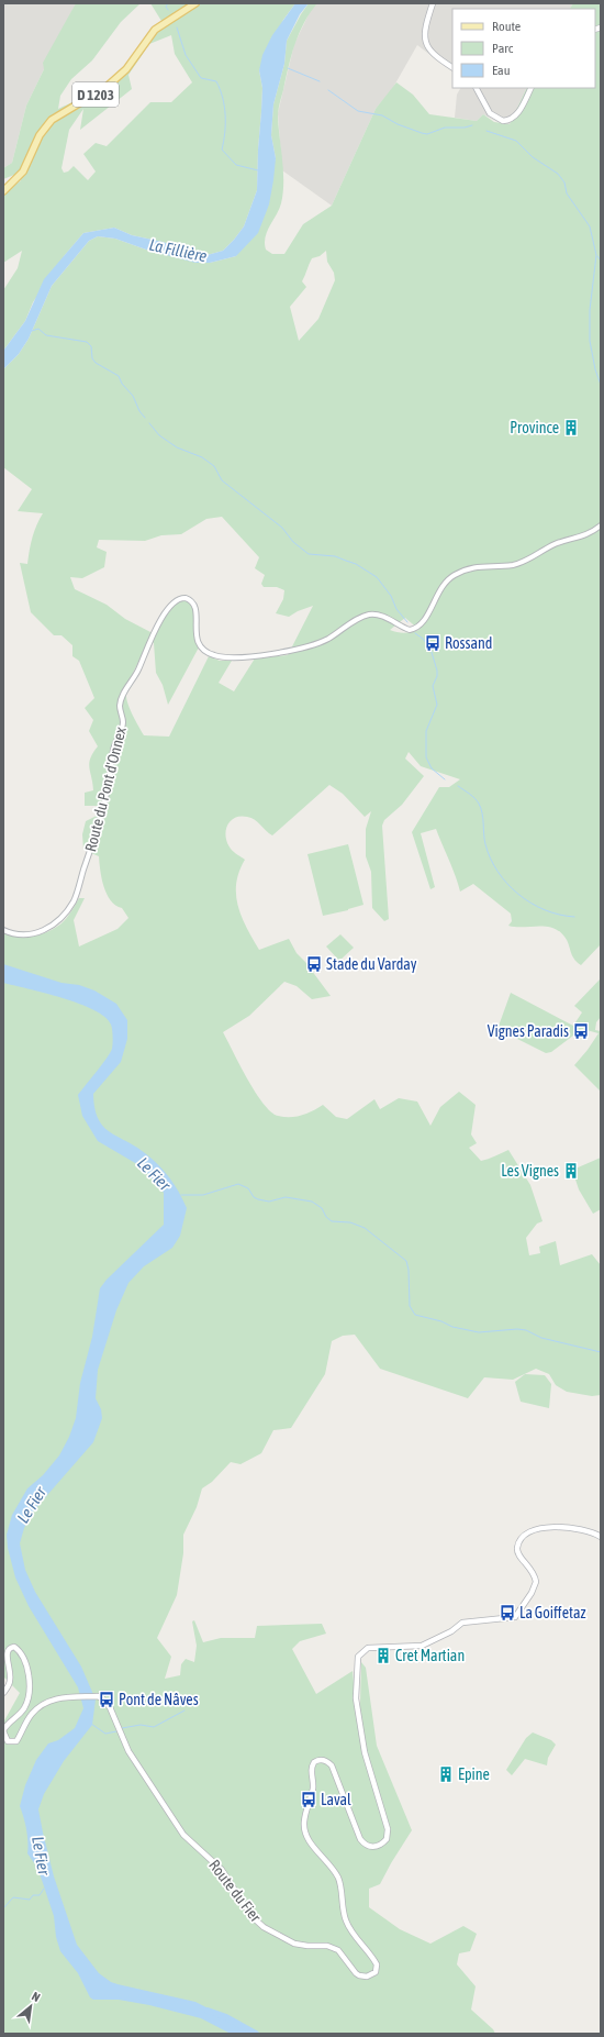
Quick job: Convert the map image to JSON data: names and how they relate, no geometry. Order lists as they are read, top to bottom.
{
  "streets": {
    "main road": ["D 1203", "Route du Fier"],
    "street": ["Route du Pont d'Onnex"]
  },
  "water": ["La Fillière", "Le Fier"],
  "places": {
    "building": [
      "Province",
      "Les Vignes",
      "Cret Martian",
      "Epine"
    ],
    "bus stop": [
      "Rossand",
      "Stade du Varday",
      "Vignes Paradis",
      "La Goiffetaz",
      "Pont de Nâves",
      "Laval"
    ]
  },
  "legend": ["Route", "Parc", "Eau"],
  "north": "top right"
}
